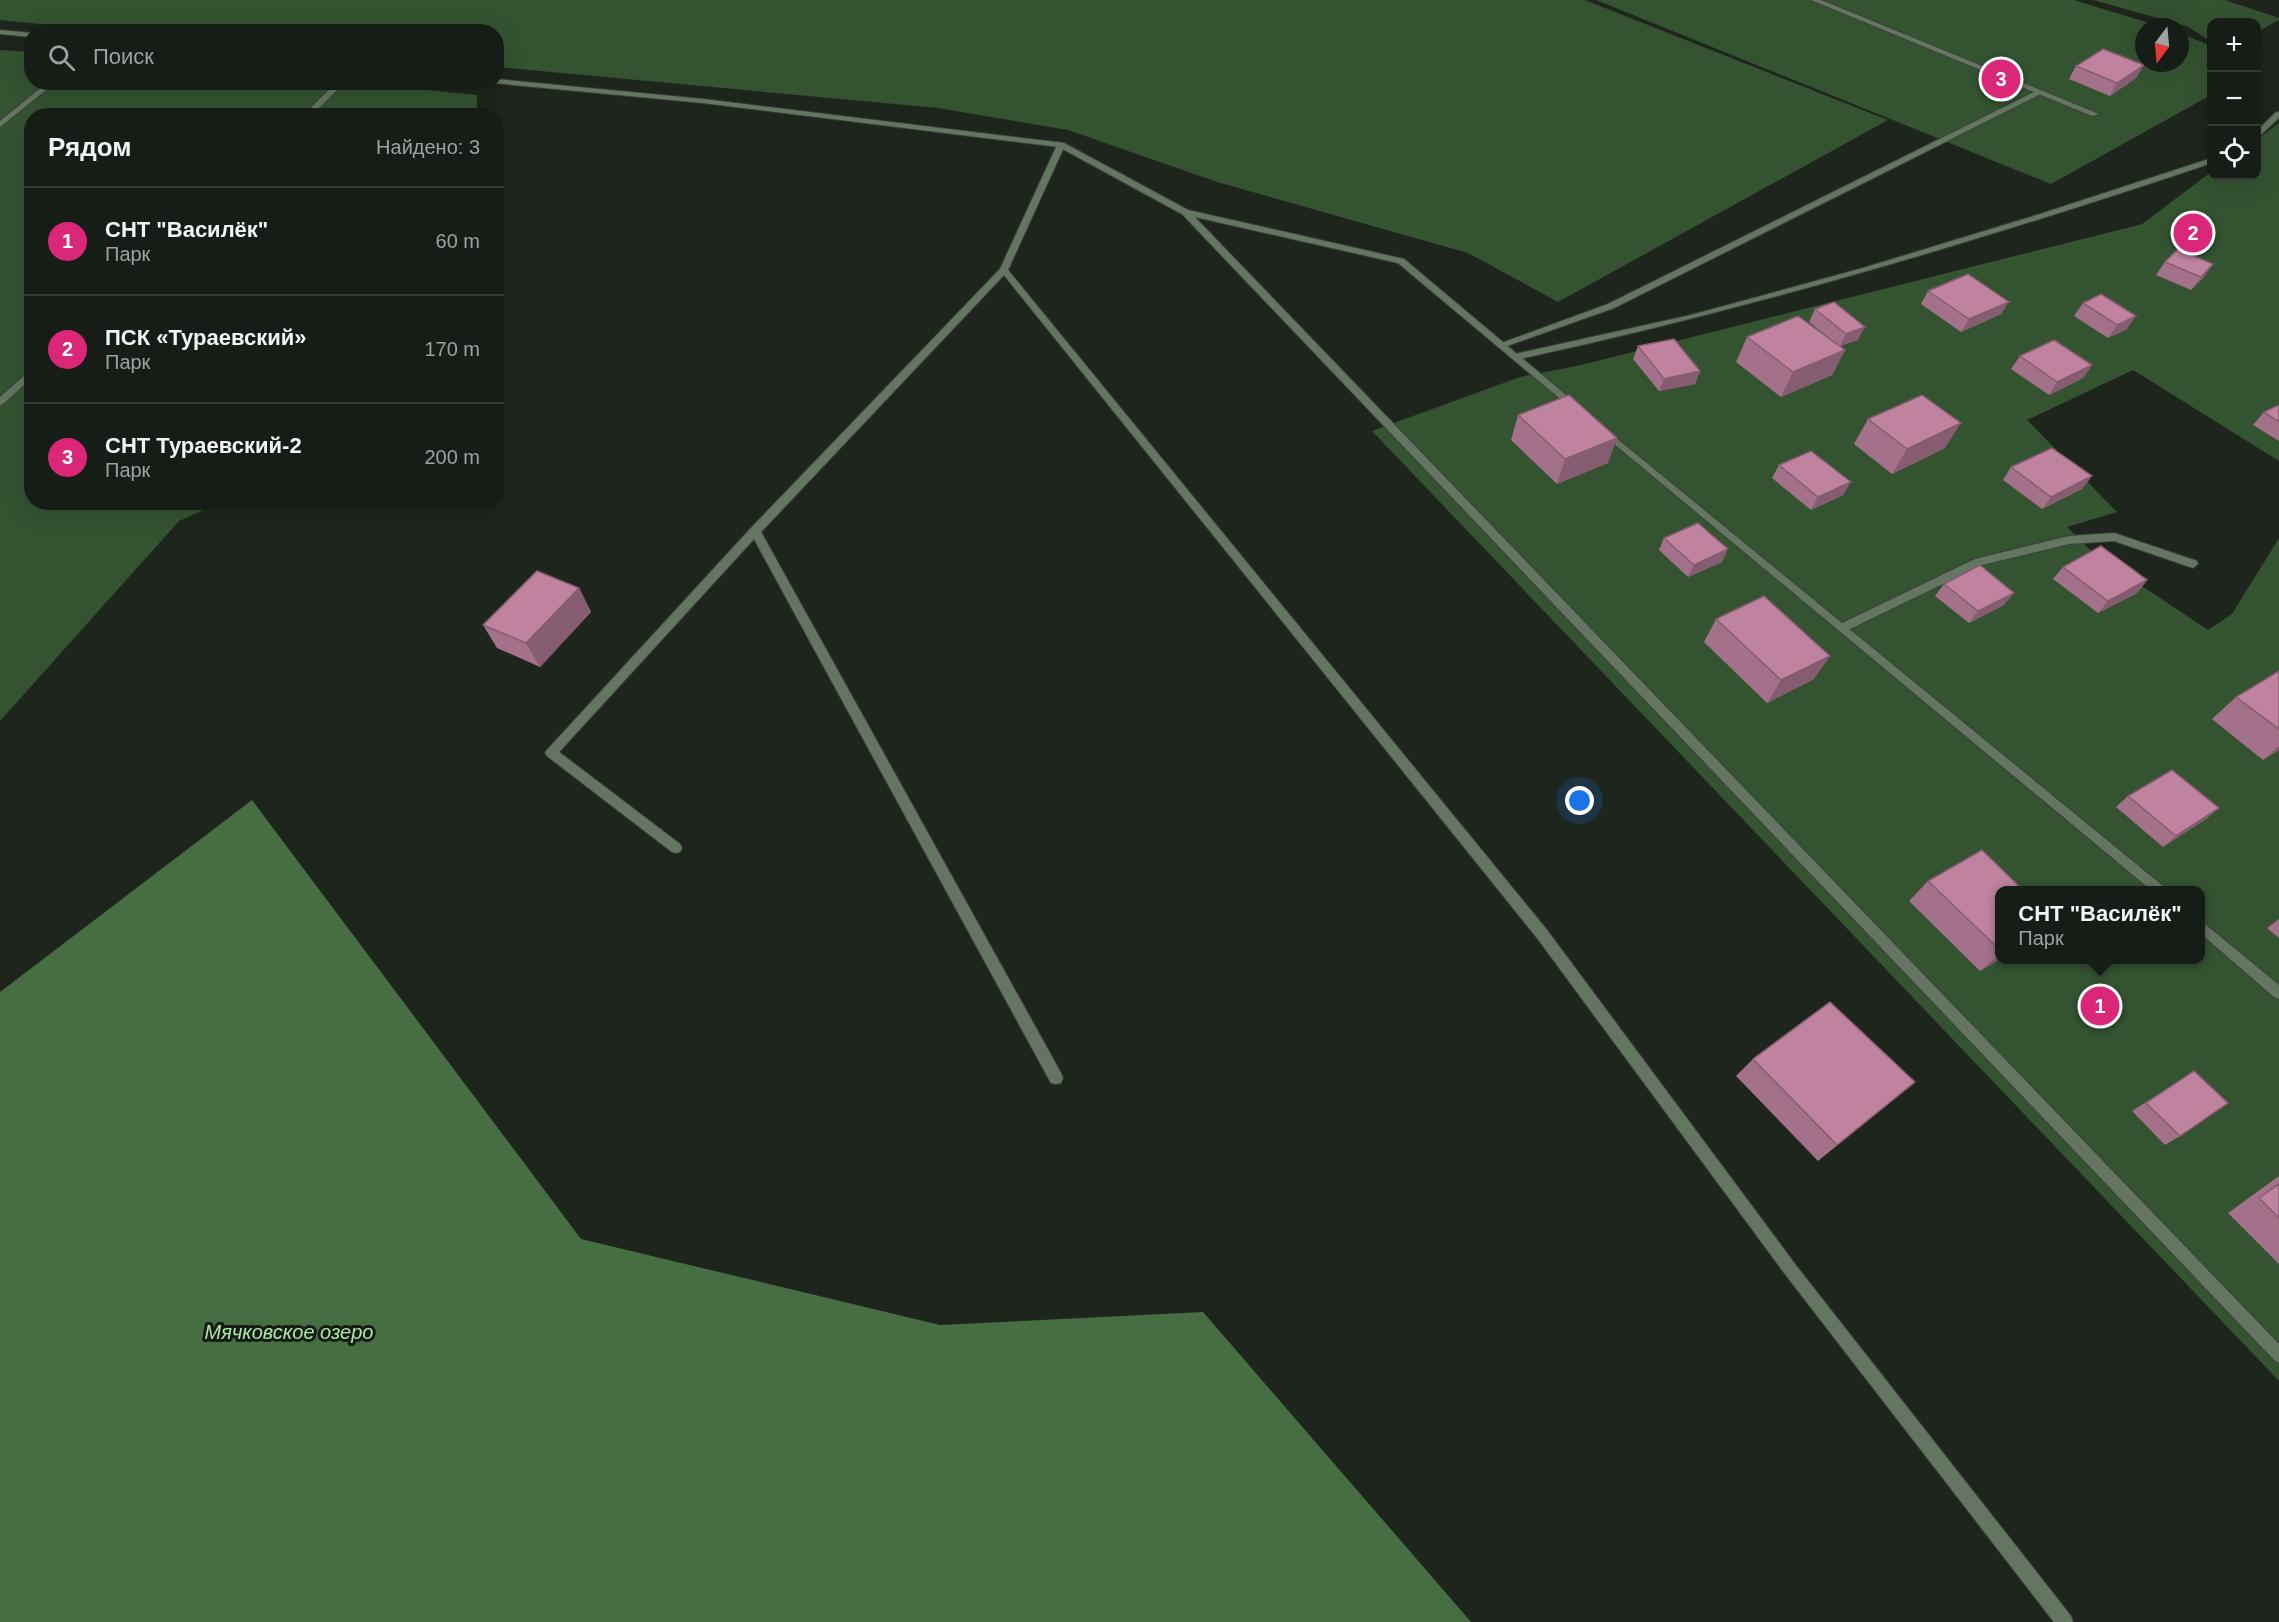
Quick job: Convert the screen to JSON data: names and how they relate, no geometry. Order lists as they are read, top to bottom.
{
  "water": ["Мячковское озеро"],
  "north": "bottom",
  "page": {
    "map_buttons": ["+", "−"],
    "search": "Поиск",
    "pins": ["3", "2", "1"],
    "heading": ["Рядом", "Найдено: 3"],
    "list": [
      {
        "mark": "1",
        "name": "СНТ \"Василёк\"",
        "note": "Парк",
        "value": "60 m"
      },
      {
        "mark": "2",
        "name": "ПСК «Тураевский»",
        "note": "Парк",
        "value": "170 m"
      },
      {
        "mark": "3",
        "name": "СНТ Тураевский-2",
        "note": "Парк",
        "value": "200 m"
      }
    ],
    "popup": ["СНТ \"Василёк\"", "Парк"]
  }
}
